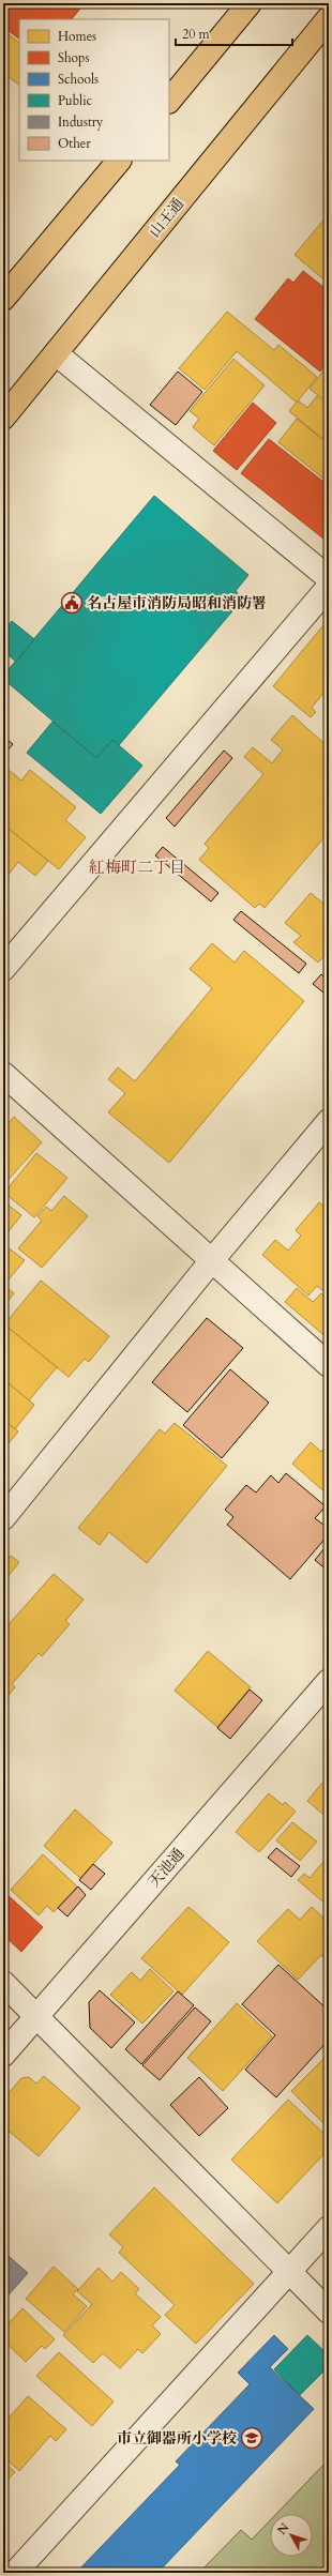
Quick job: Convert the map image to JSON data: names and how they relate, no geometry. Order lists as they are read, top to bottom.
{
  "streets": {
    "main road": ["山王通"],
    "street": ["天池通"]
  },
  "districts": ["紅梅町二丁目"],
  "places": {
    "public building": ["名古屋市消防局昭和消防署"],
    "school or university": ["市立御器所小学校"]
  },
  "legend": [
    "Homes",
    "Shops",
    "Schools",
    "Public",
    "Industry",
    "Other"
  ],
  "scale_bar": "20 m",
  "north": "top left"
}
